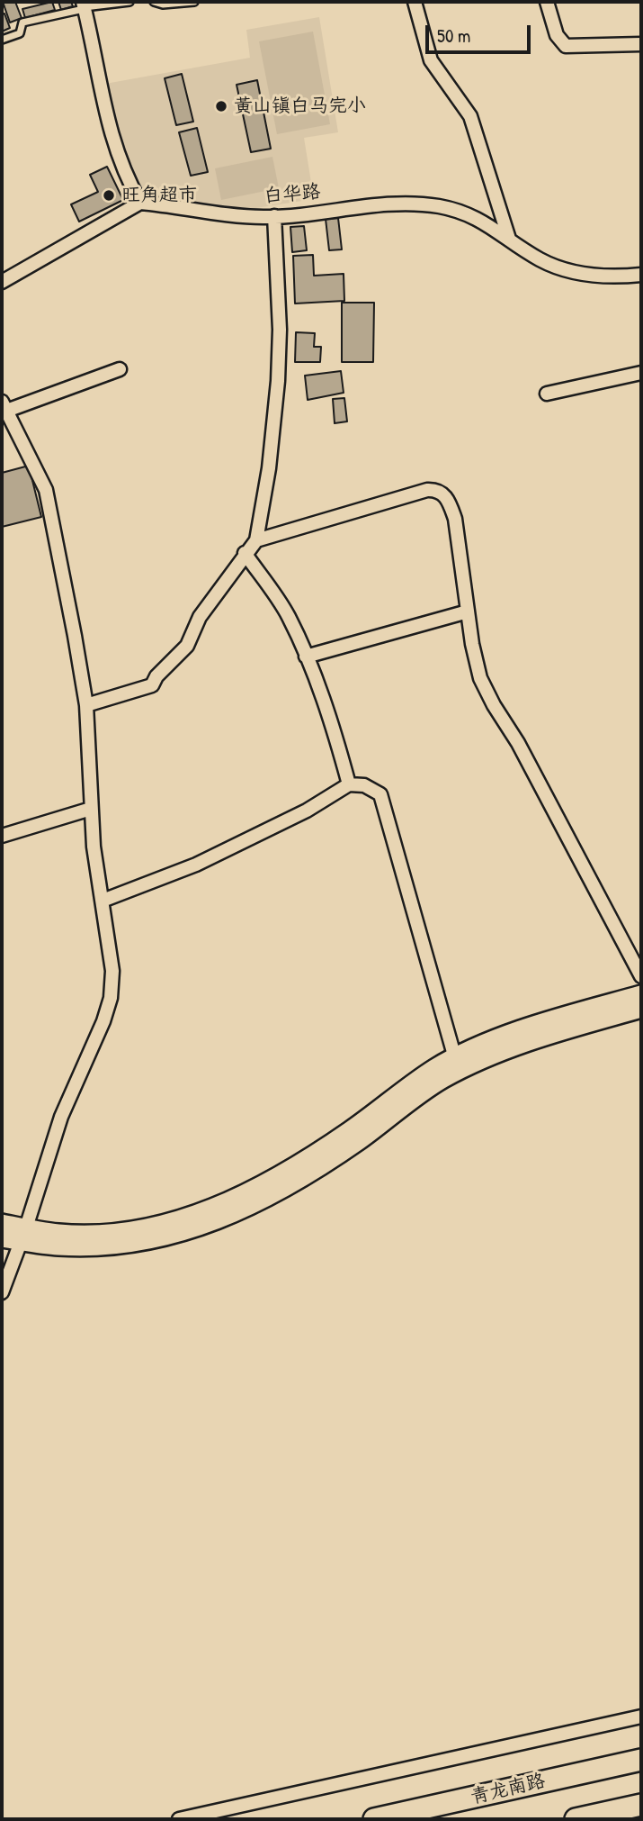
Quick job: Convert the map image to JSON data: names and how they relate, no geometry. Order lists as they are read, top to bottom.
{
  "streets": {
    "main road": ["青龙南路"],
    "street": ["白华路"]
  },
  "places": ["黄山镇白马完小", "旺角超市"],
  "scale_bar": "50 m"
}
